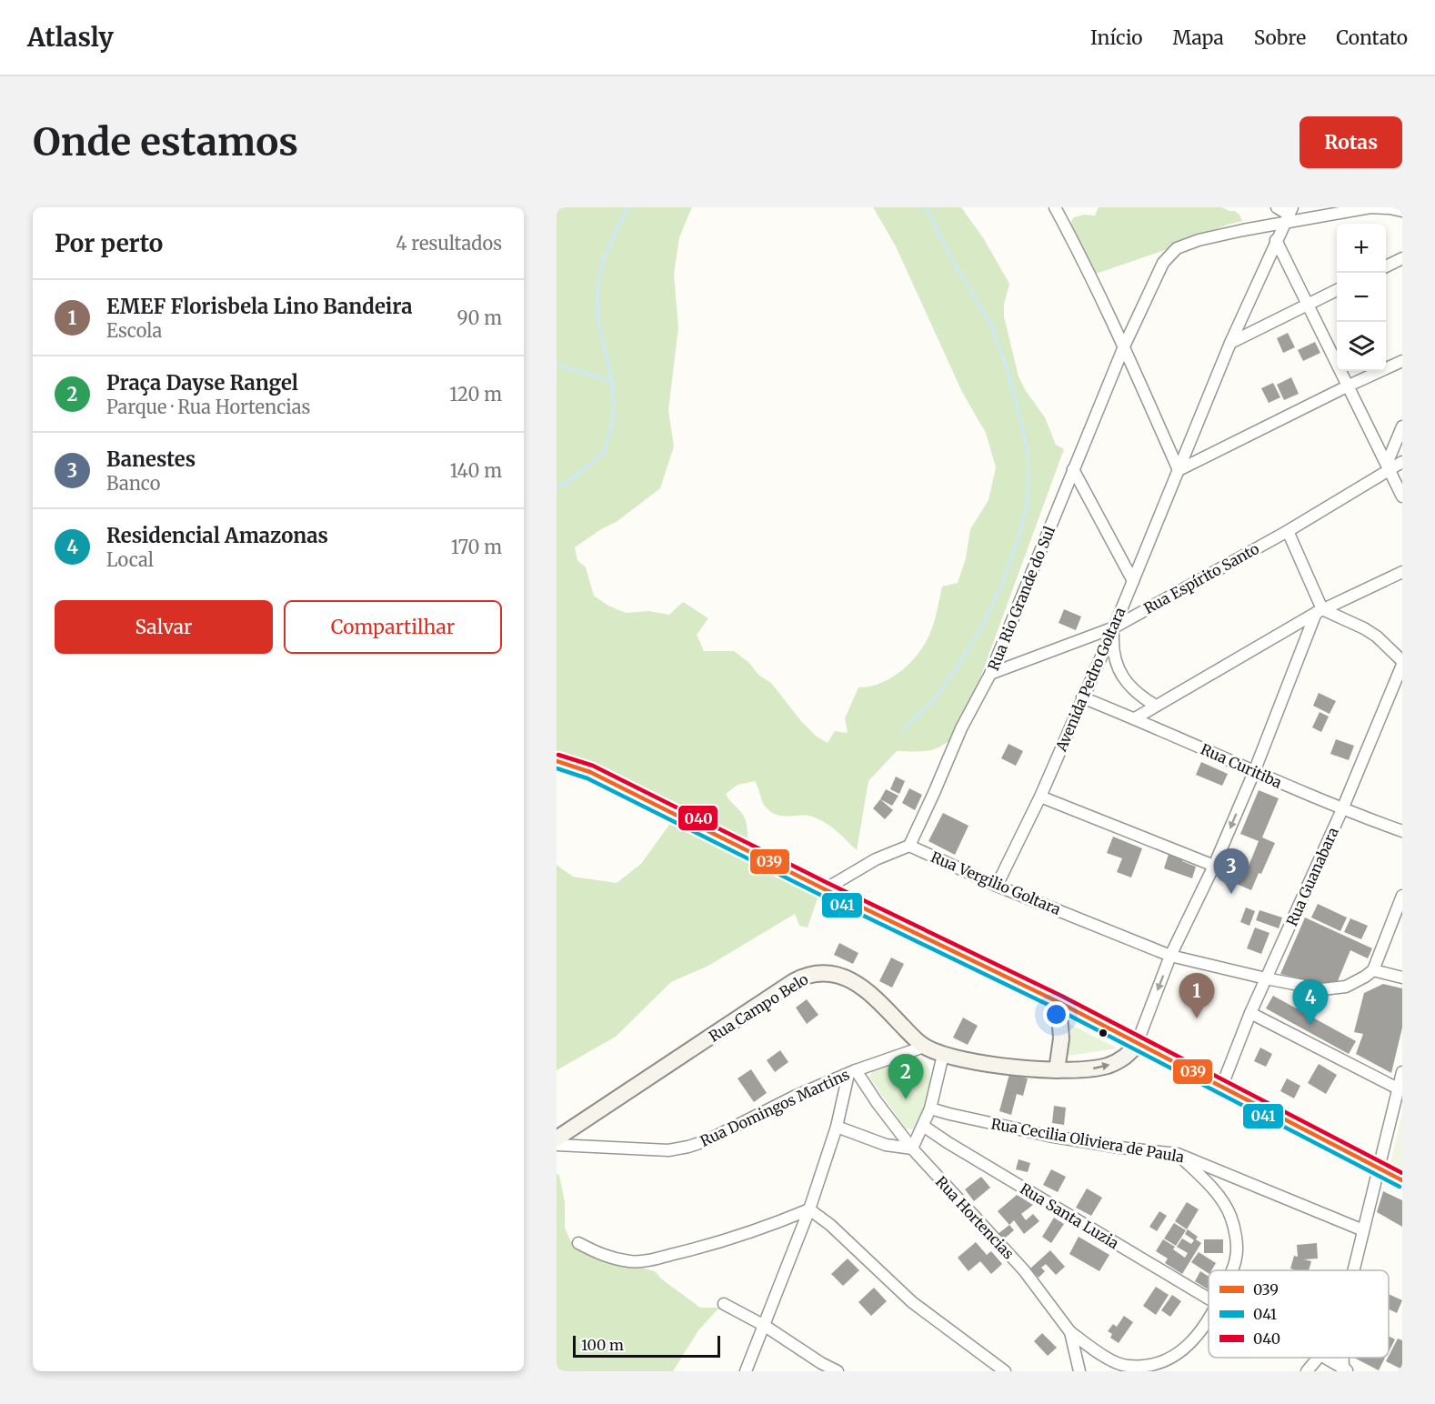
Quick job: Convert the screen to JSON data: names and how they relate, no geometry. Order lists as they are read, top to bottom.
{
  "streets": {
    "main road": ["Rua Campo Belo"],
    "street": [
      "Rua Espírito Santo",
      "Rua Rio Grande do Sul",
      "Avenida Pedro Goltara",
      "Rua Curitiba",
      "Rua Guanabara",
      "Rua Vergilio Goltara",
      "Rua Domingos Martins",
      "Rua Cecilia Oliviera de Paula",
      "Rua Santa Luzia",
      "Rua Hortencias"
    ]
  },
  "crossings": [
    ["Rua Espírito Santo", "Rua Rio Grande do Sul"],
    ["Rua Espírito Santo", "Avenida Pedro Goltara"],
    ["Rua Rio Grande do Sul", "Rua Vergilio Goltara"],
    ["Avenida Pedro Goltara", "Rua Curitiba"],
    ["Avenida Pedro Goltara", "Rua Vergilio Goltara"],
    ["Rua Curitiba", "Rua Guanabara"],
    ["Rua Guanabara", "Rua Vergilio Goltara"],
    ["Rua Campo Belo", "Rua Domingos Martins"],
    ["Rua Domingos Martins", "Rua Hortencias"]
  ],
  "lines": ["transit line 040", "transit line 039", "transit line 041"],
  "legend": ["039", "041", "040"],
  "scale_bar": "100 m",
  "page": {
    "header": "Atlasly",
    "nav": [
      "Início",
      "Mapa",
      "Sobre",
      "Contato"
    ],
    "buttons": [
      "Rotas",
      ["Salvar", "Compartilhar"]
    ],
    "title": "Onde estamos",
    "heading": ["Por perto", "4 resultados"],
    "map_buttons": ["+", "−"],
    "list": [
      {
        "mark": "1",
        "name": "EMEF Florisbela Lino Bandeira",
        "note": "Escola",
        "value": "90 m"
      },
      {
        "mark": "2",
        "name": "Praça Dayse Rangel",
        "note": "Parque · Rua Hortencias",
        "value": "120 m"
      },
      {
        "mark": "3",
        "name": "Banestes",
        "note": "Banco",
        "value": "140 m"
      },
      {
        "mark": "4",
        "name": "Residencial Amazonas",
        "note": "Local",
        "value": "170 m"
      }
    ],
    "pins": [
      "3",
      "1",
      "4",
      "2"
    ],
    "scale": "100 m"
  }
}
